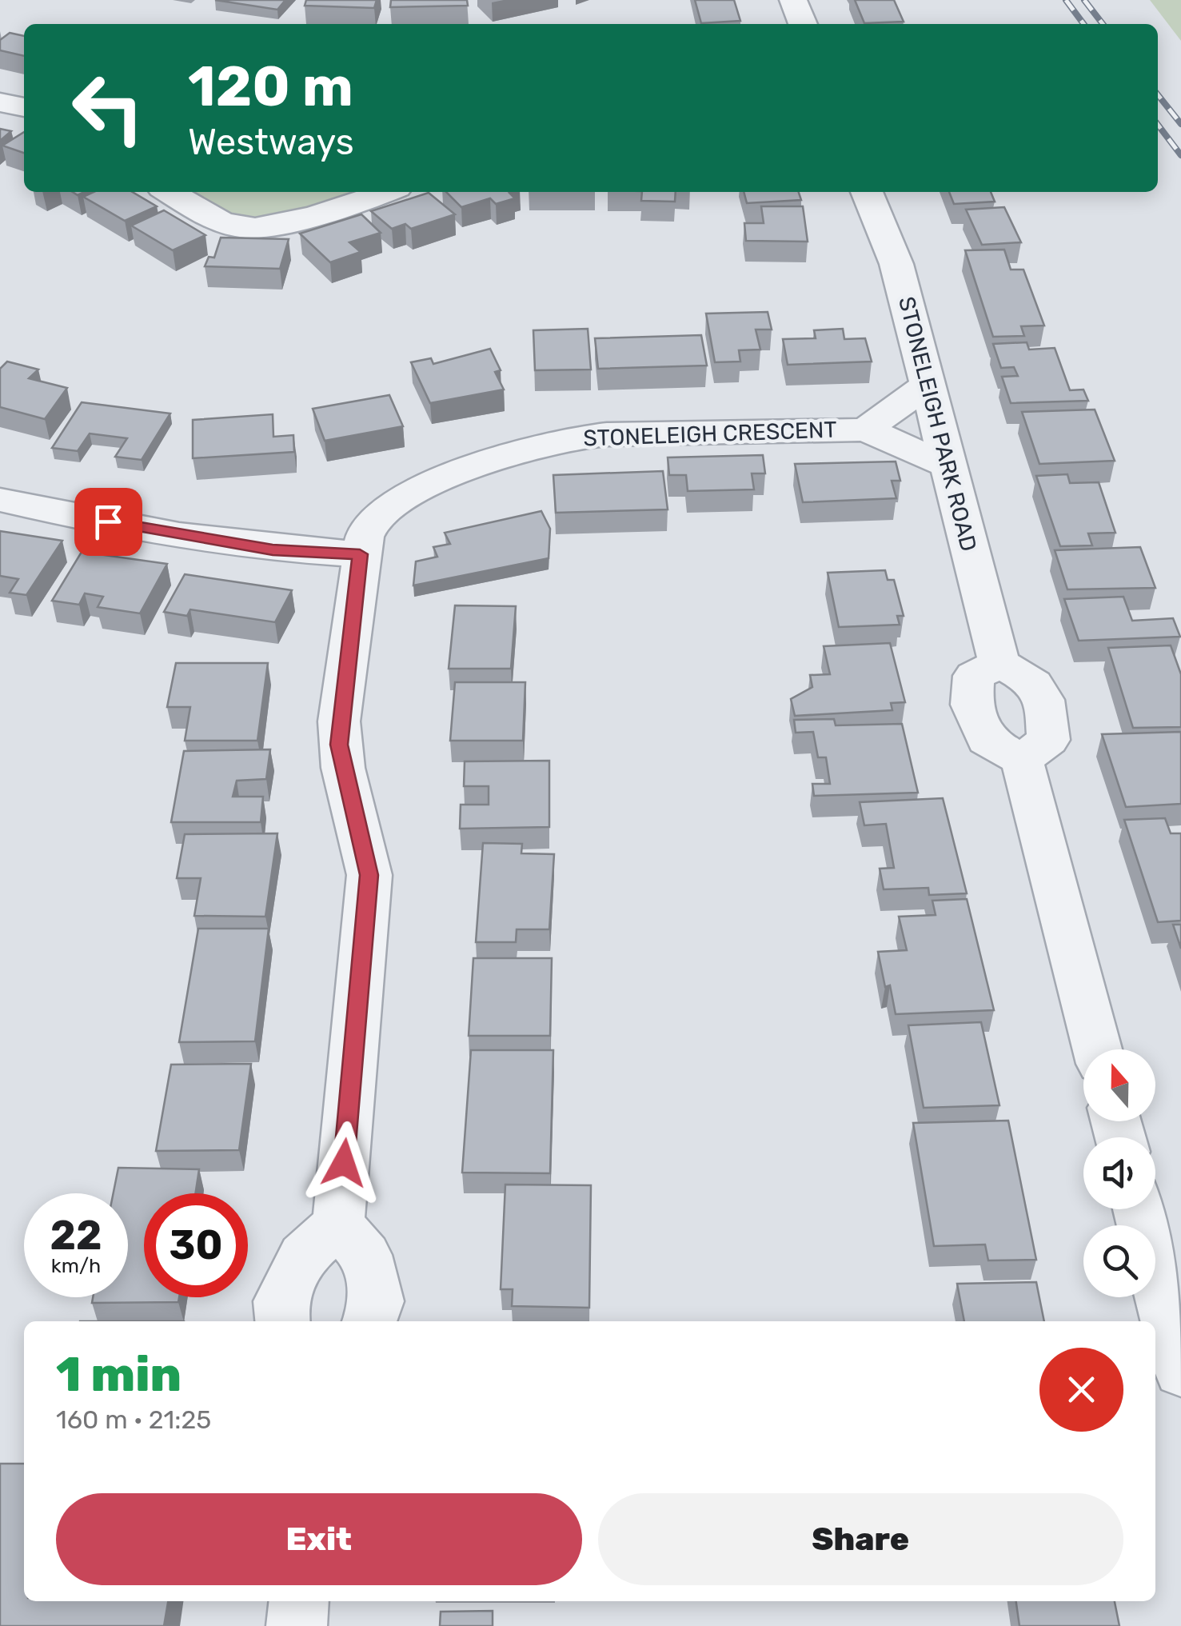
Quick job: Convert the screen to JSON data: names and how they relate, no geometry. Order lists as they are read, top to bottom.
{
  "streets": {
    "street": ["STONELEIGH PARK ROAD", "STONELEIGH CRESCENT"]
  },
  "crossings": [
    ["STONELEIGH PARK ROAD", "STONELEIGH CRESCENT"]
  ],
  "north": "top",
  "page": {
    "turn": ["120 m", "Westways"],
    "speed": "22 km/h",
    "limit": "30",
    "heading": ["1 min", "160 m · 21:25"],
    "buttons": ["Exit", "Share"]
  }
}
